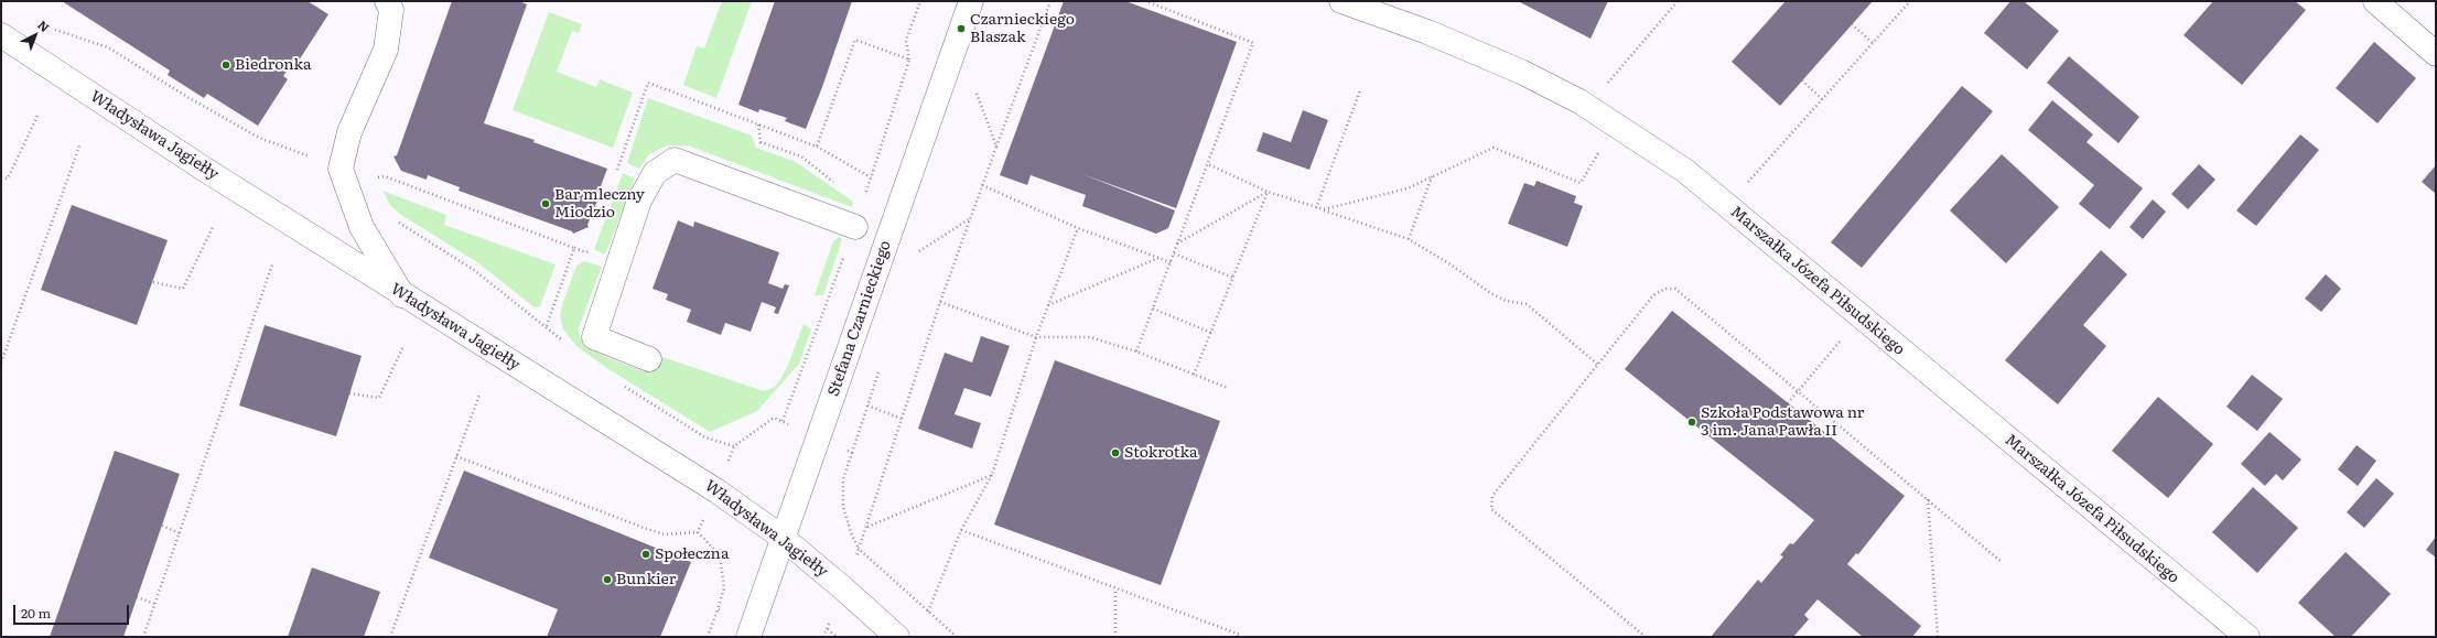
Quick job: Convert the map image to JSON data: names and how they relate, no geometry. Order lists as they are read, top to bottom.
{
  "streets": {
    "street": ["Władysława Jagiełły", "Marszałka Józefa Piłsudskiego", "Stefana Czarnieckiego"]
  },
  "crossings": [
    ["Władysława Jagiełły", "Stefana Czarnieckiego"]
  ],
  "places": [
    "Czarnieckiego Blaszak",
    "Biedronka",
    "Bar mleczny Miodzio",
    "Szkoła Podstawowa nr 3 im. Jana Pawła II",
    "Stokrotka",
    "Społeczna",
    "Bunkier"
  ],
  "scale_bar": "20 m",
  "north": "top right"
}
